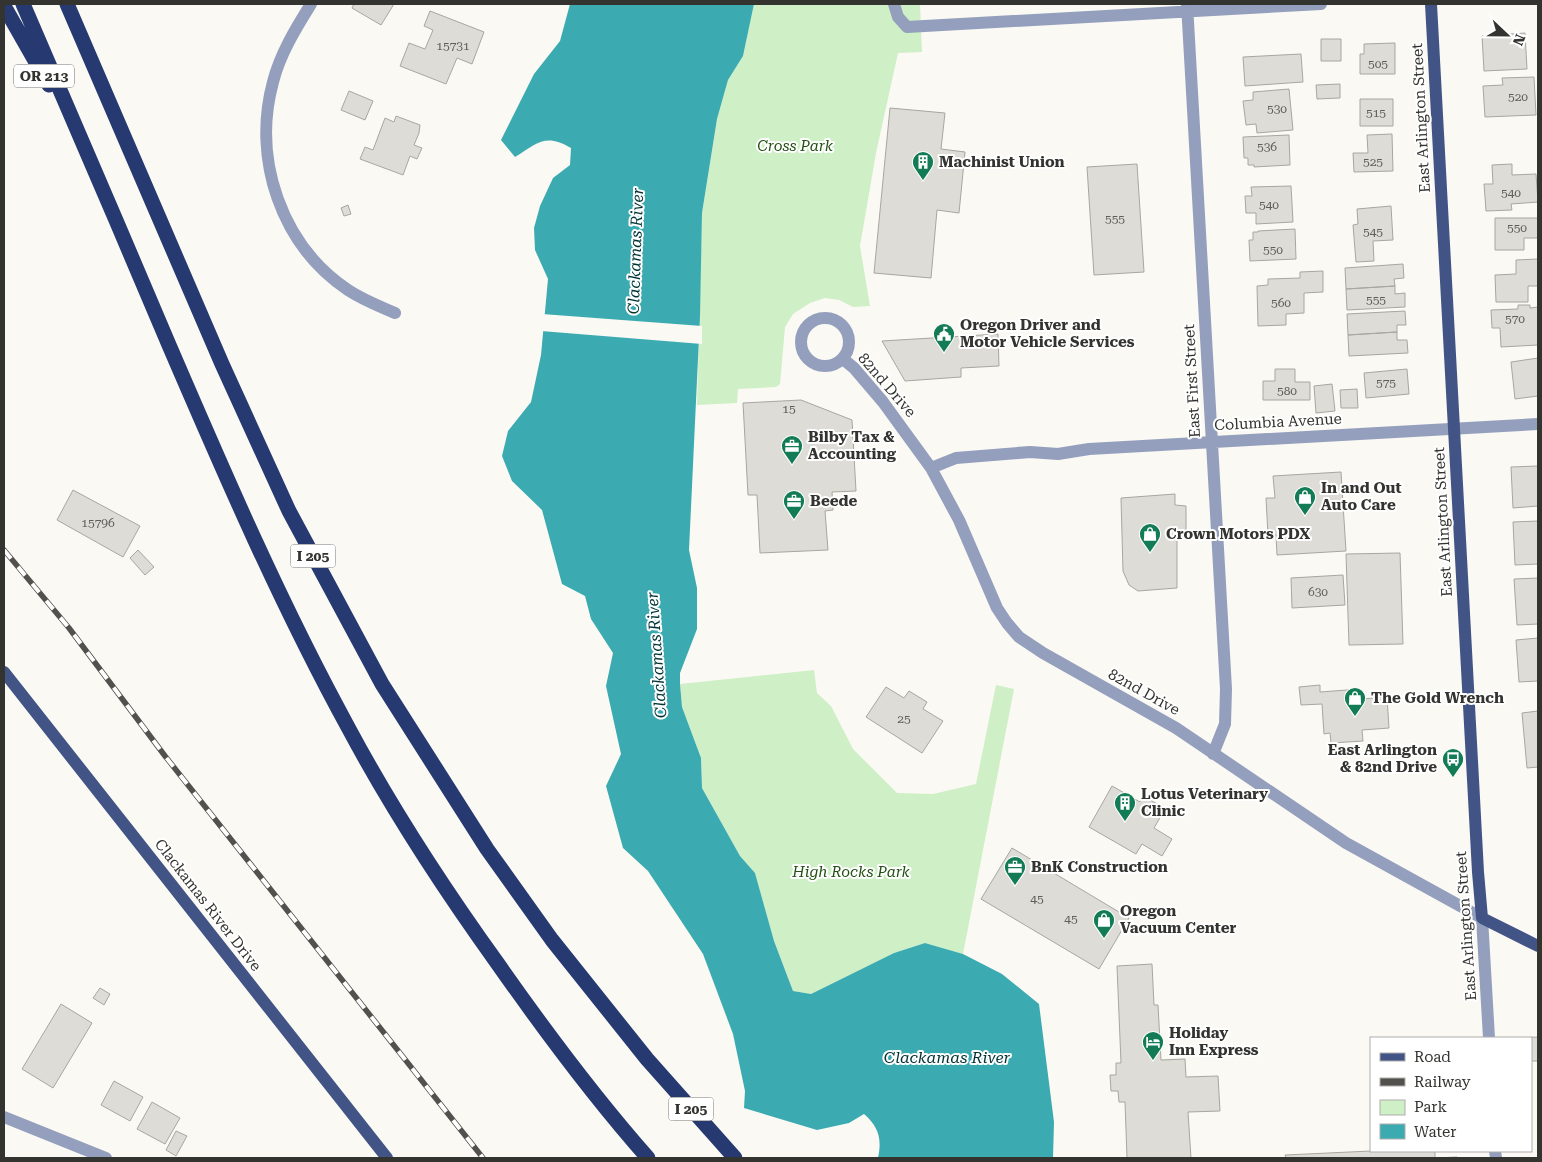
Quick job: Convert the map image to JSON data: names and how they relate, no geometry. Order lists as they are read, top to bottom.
{
  "streets": {
    "highway": ["OR 213", "I 205"],
    "main road": ["East Arlington Street", "82nd Drive", "Clackamas River Drive"],
    "street": ["East First Street", "Columbia Avenue"]
  },
  "crossings": [
    ["OR 213", "I 205"],
    ["East Arlington Street", "82nd Drive"],
    ["East Arlington Street", "Columbia Avenue"],
    ["East First Street", "82nd Drive"],
    ["East First Street", "Columbia Avenue"],
    ["82nd Drive", "Columbia Avenue"]
  ],
  "water": ["Clackamas River"],
  "parks": ["Cross Park", "High Rocks Park"],
  "places": {
    "building": ["Machinist Union", "Lotus Veterinary Clinic"],
    "public building": ["Oregon Driver and Motor Vehicle Services"],
    "office": ["Bilby Tax & Accounting", "Beede", "BnK Construction"],
    "shop": [
      "In and Out Auto Care",
      "Crown Motors PDX",
      "The Gold Wrench",
      "Oregon Vacuum Center"
    ],
    "bus stop": ["East Arlington & 82nd Drive"],
    "hotel": ["Holiday Inn Express"]
  },
  "house_numbers": [
    "15731",
    "505",
    "520",
    "530",
    "515",
    "536",
    "525",
    "540",
    "540",
    "555",
    "550",
    "545",
    "550",
    "555",
    "560",
    "570",
    "575",
    "580",
    "15",
    "15796",
    "630",
    "25",
    "45",
    "45"
  ],
  "legend": [
    "Road",
    "Railway",
    "Park",
    "Water"
  ],
  "north": "right"
}
